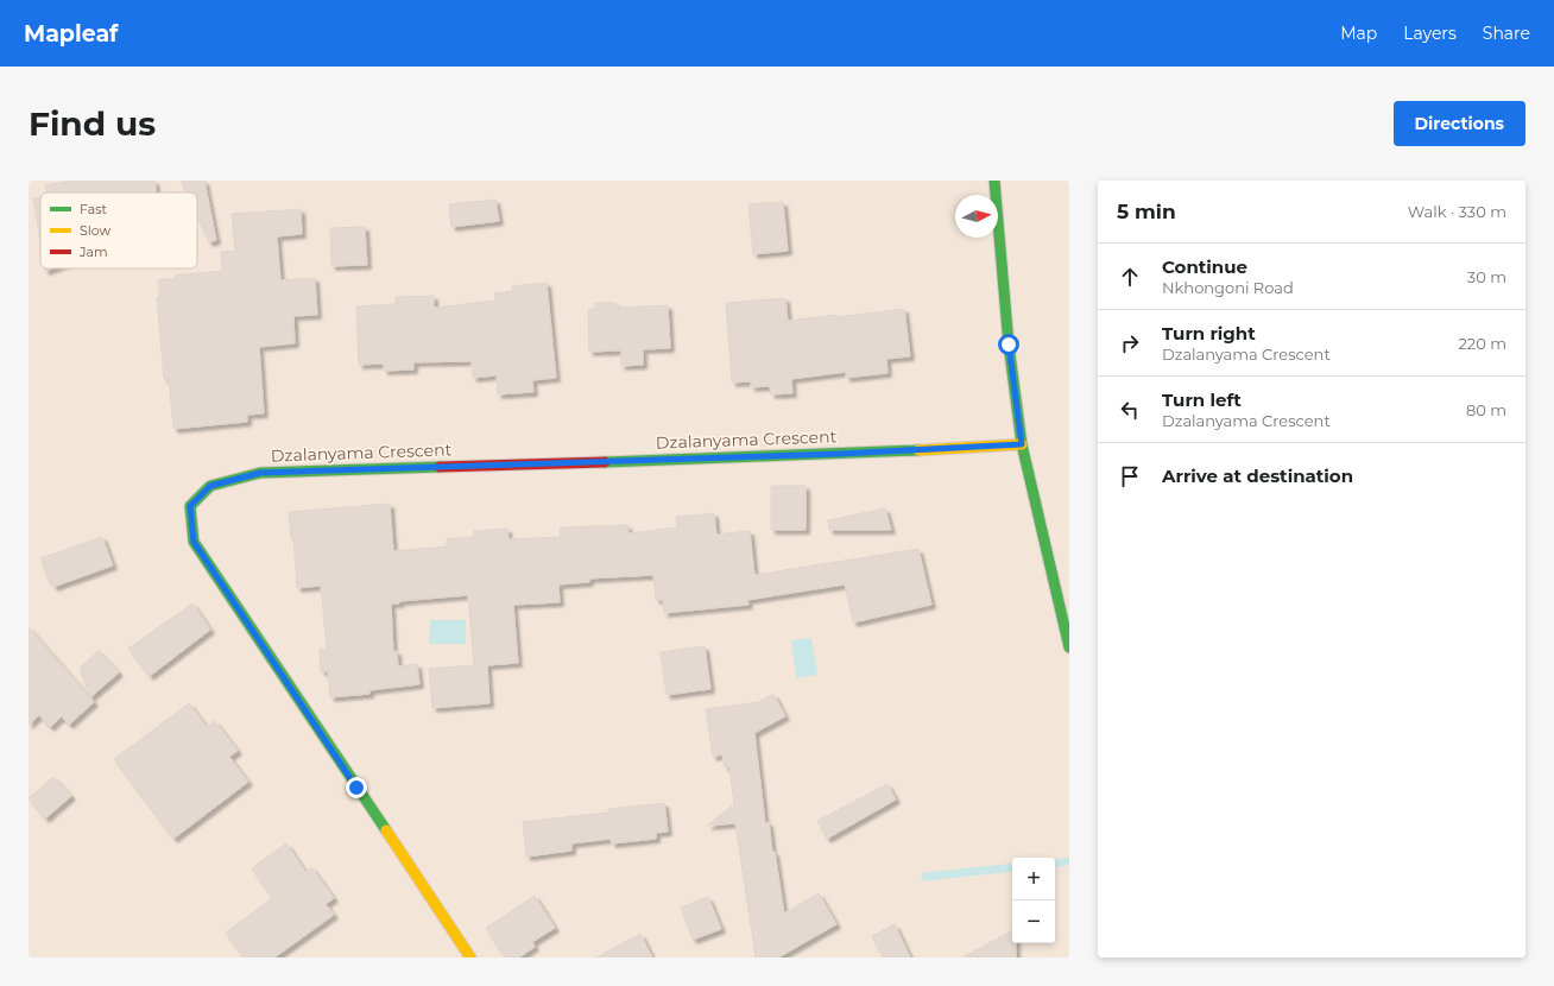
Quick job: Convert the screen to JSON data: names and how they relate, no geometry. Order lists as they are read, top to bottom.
{
  "streets": {
    "street": ["Dzalanyama Crescent"]
  },
  "legend": ["Fast", "Slow", "Jam"],
  "north": "right",
  "page": {
    "header": "Mapleaf",
    "nav": ["Map", "Layers", "Share"],
    "buttons": "Directions",
    "title": "Find us",
    "heading": ["5 min", "Walk · 330 m"],
    "list": [
      ["Continue", "Nkhongoni Road", "30 m"],
      ["Turn right", "Dzalanyama Crescent", "220 m"],
      ["Turn left", "Dzalanyama Crescent", "80 m"],
      "Arrive at destination"
    ],
    "map_buttons": ["+", "−"]
  }
}
